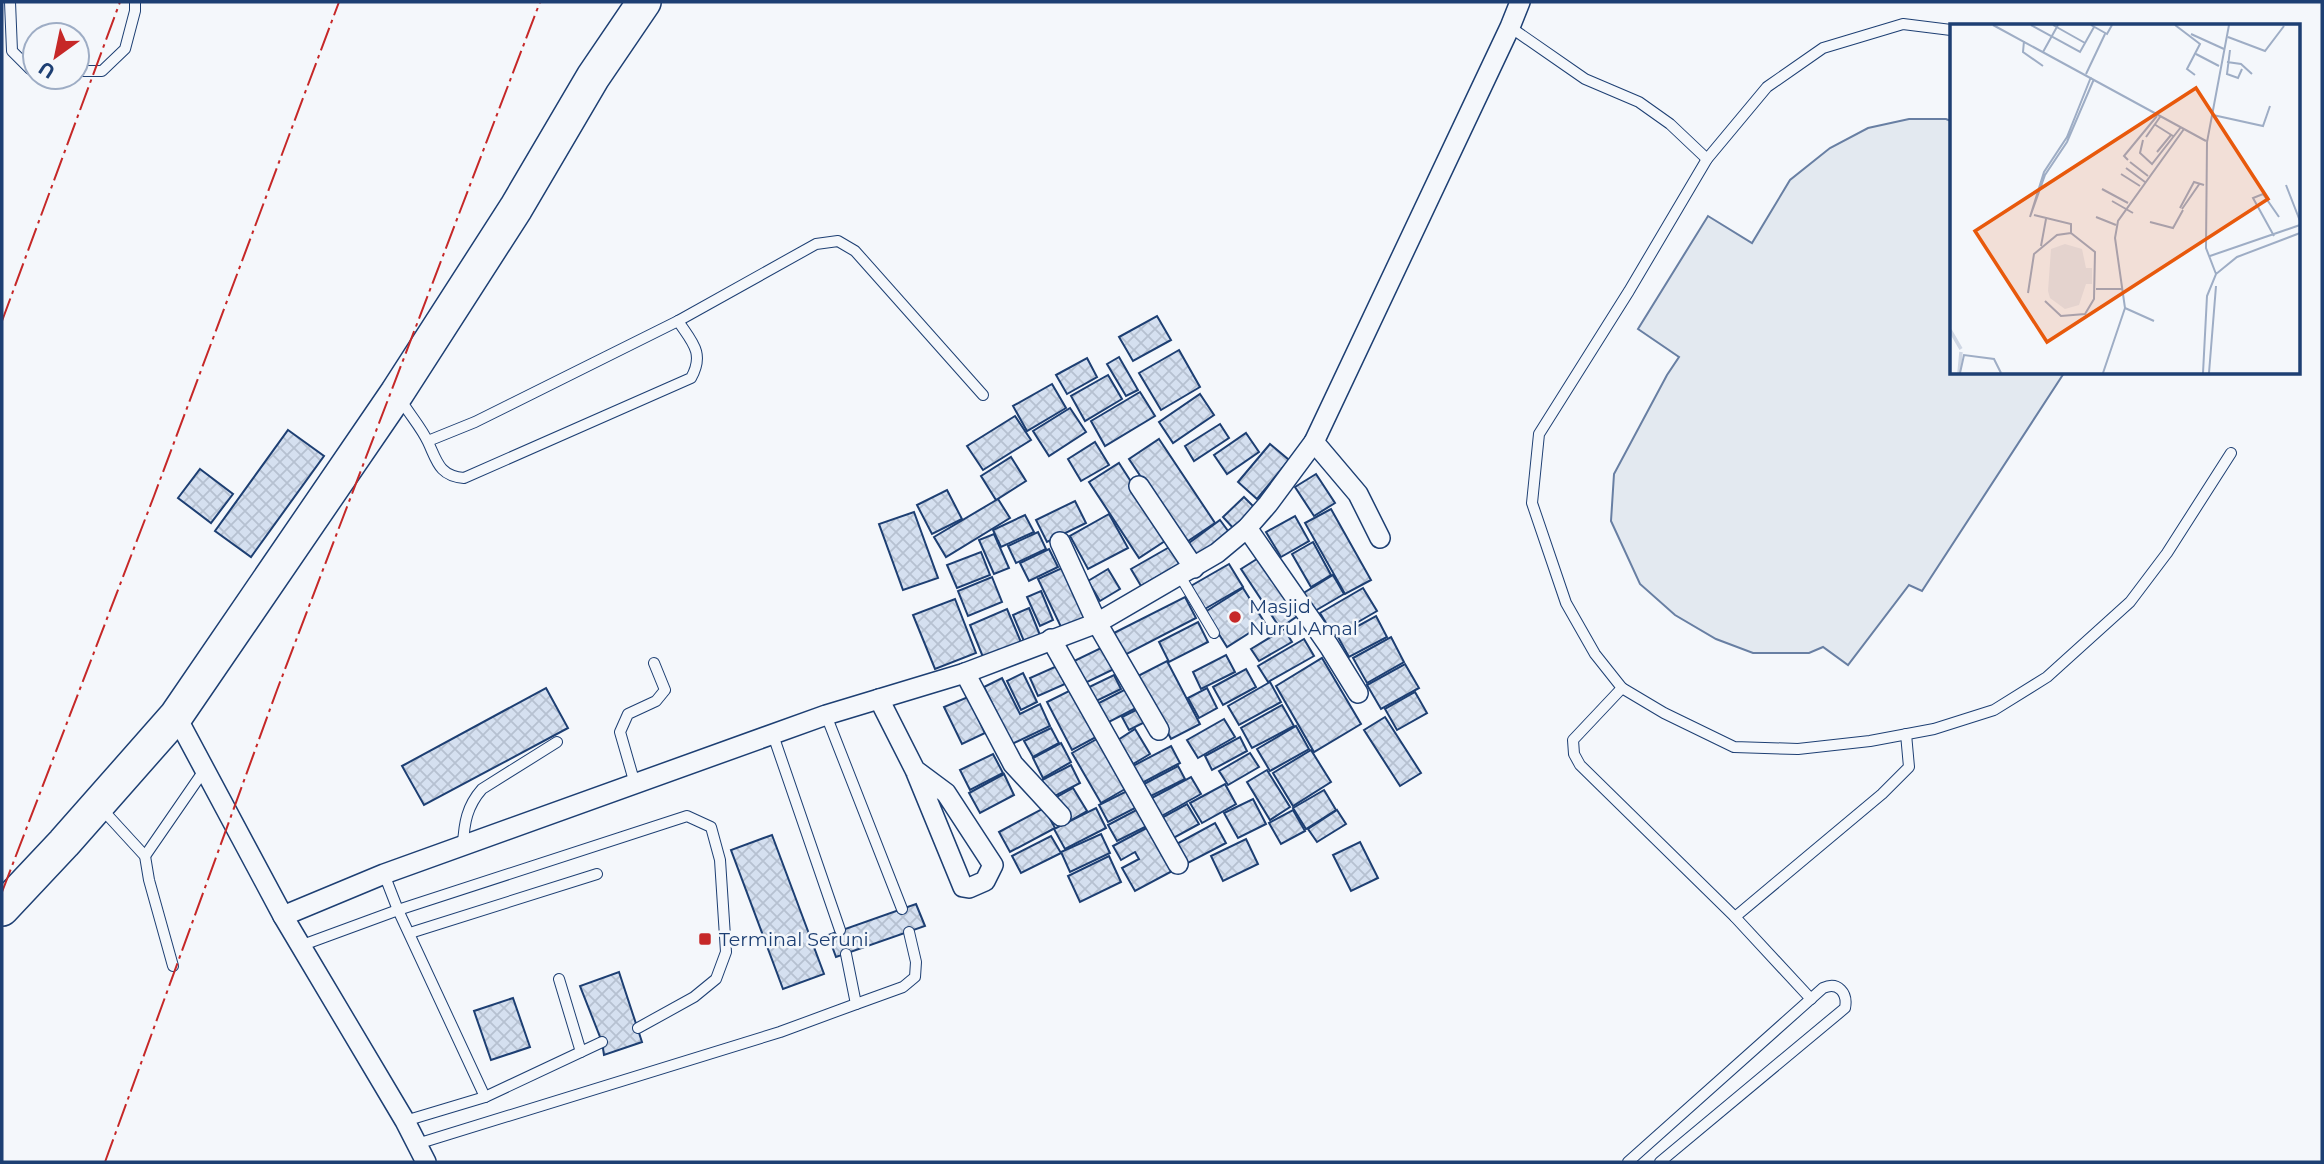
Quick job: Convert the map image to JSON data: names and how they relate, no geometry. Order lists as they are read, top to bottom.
{
  "places": {
    "other": ["Masjid Nurul Amal"],
    "transit": ["Terminal Seruni"]
  },
  "north": "bottom left"
}
